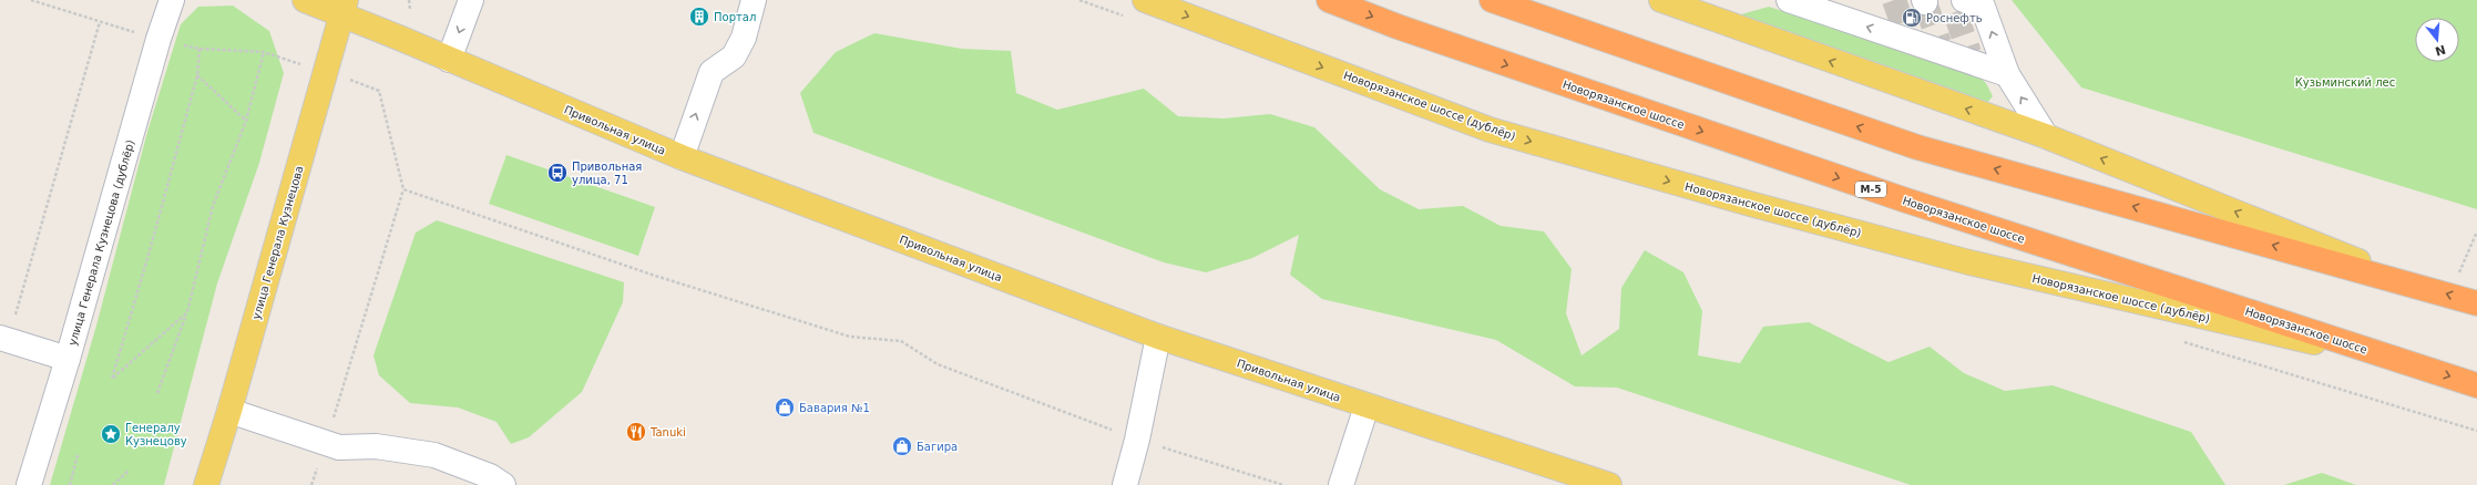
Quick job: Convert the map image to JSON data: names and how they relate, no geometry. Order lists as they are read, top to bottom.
{
  "streets": {
    "highway": ["Новорязанское шоссе", "М-5"],
    "main road": ["Новорязанское шоссе (дублёр)", "Привольная улица", "улица Генерала Кузнецова"],
    "street": ["улица Генерала Кузнецова (дублёр)"]
  },
  "crossings": [
    ["Новорязанское шоссе", "Новорязанское шоссе (дублёр)"],
    ["Привольная улица", "улица Генерала Кузнецова"]
  ],
  "parks": ["Кузьминский лес"],
  "places": {
    "building": ["Портал"],
    "fuel station": ["Роснефть"],
    "bus stop": ["Привольная улица, 71"],
    "shop": ["Бавария №1", "Багира"],
    "restaurant": ["Tanuki"],
    "place": ["Генералу Кузнецову"]
  },
  "north": "bottom"
}
